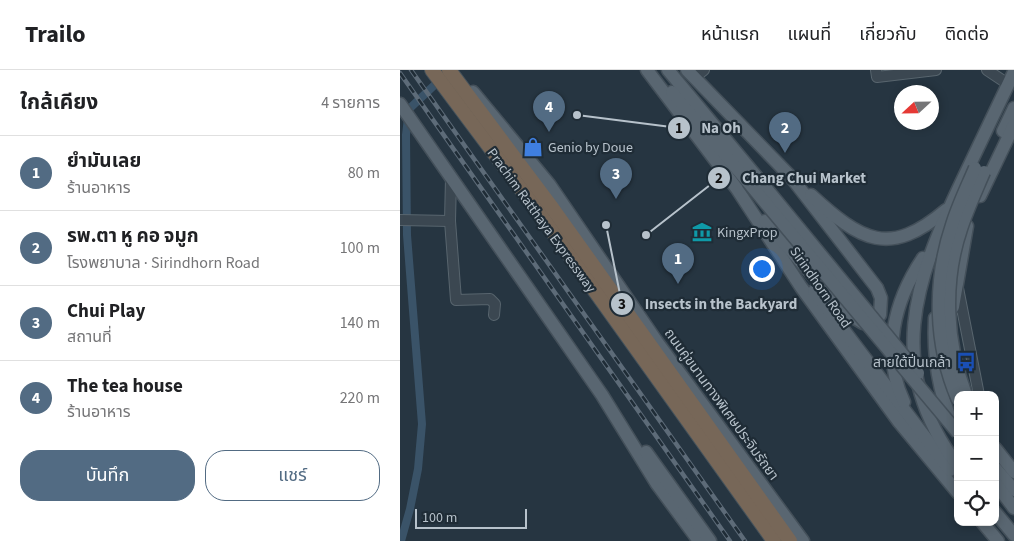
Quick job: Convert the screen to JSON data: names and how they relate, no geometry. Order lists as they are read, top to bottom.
{
  "streets": {
    "highway": ["Prachim Ratthaya Expressway"],
    "main road": ["Sirindhorn Road", "ถนนคู่ขนานทางพิเศษประจิมรัถยา"]
  },
  "crossings": [
    ["Prachim Ratthaya Expressway", "ถนนคู่ขนานทางพิเศษประจิมรัถยา"]
  ],
  "places": {
    "other": ["Na Oh", "Insects in the Backyard", "Chang Chui Market"],
    "shop": ["Genio by Doue"],
    "museum": ["KingxProp"],
    "bus stop": ["สายใต้ปิ่นเกล้า"]
  },
  "scale_bar": "100 m",
  "north": "left",
  "page": {
    "header": "Trailo",
    "nav": [
      "หน้าแรก",
      "แผนที่",
      "เกี่ยวกับ",
      "ติดต่อ"
    ],
    "heading": ["ใกล้เคียง", "4 รายการ"],
    "pins": [
      "4",
      "2",
      "3",
      "1"
    ],
    "list": [
      {
        "mark": "1",
        "name": "ยำมันเลย",
        "note": "ร้านอาหาร",
        "value": "80 m"
      },
      {
        "mark": "2",
        "name": "รพ.ตา หู คอ จมูก",
        "note": "โรงพยาบาล · Sirindhorn Road",
        "value": "100 m"
      },
      {
        "mark": "3",
        "name": "Chui Play",
        "note": "สถานที่",
        "value": "140 m"
      },
      {
        "mark": "4",
        "name": "The tea house",
        "note": "ร้านอาหาร",
        "value": "220 m"
      }
    ],
    "map_buttons": ["+", "−"],
    "buttons": ["บันทึก", "แชร์"],
    "scale": "100 m"
  }
}
